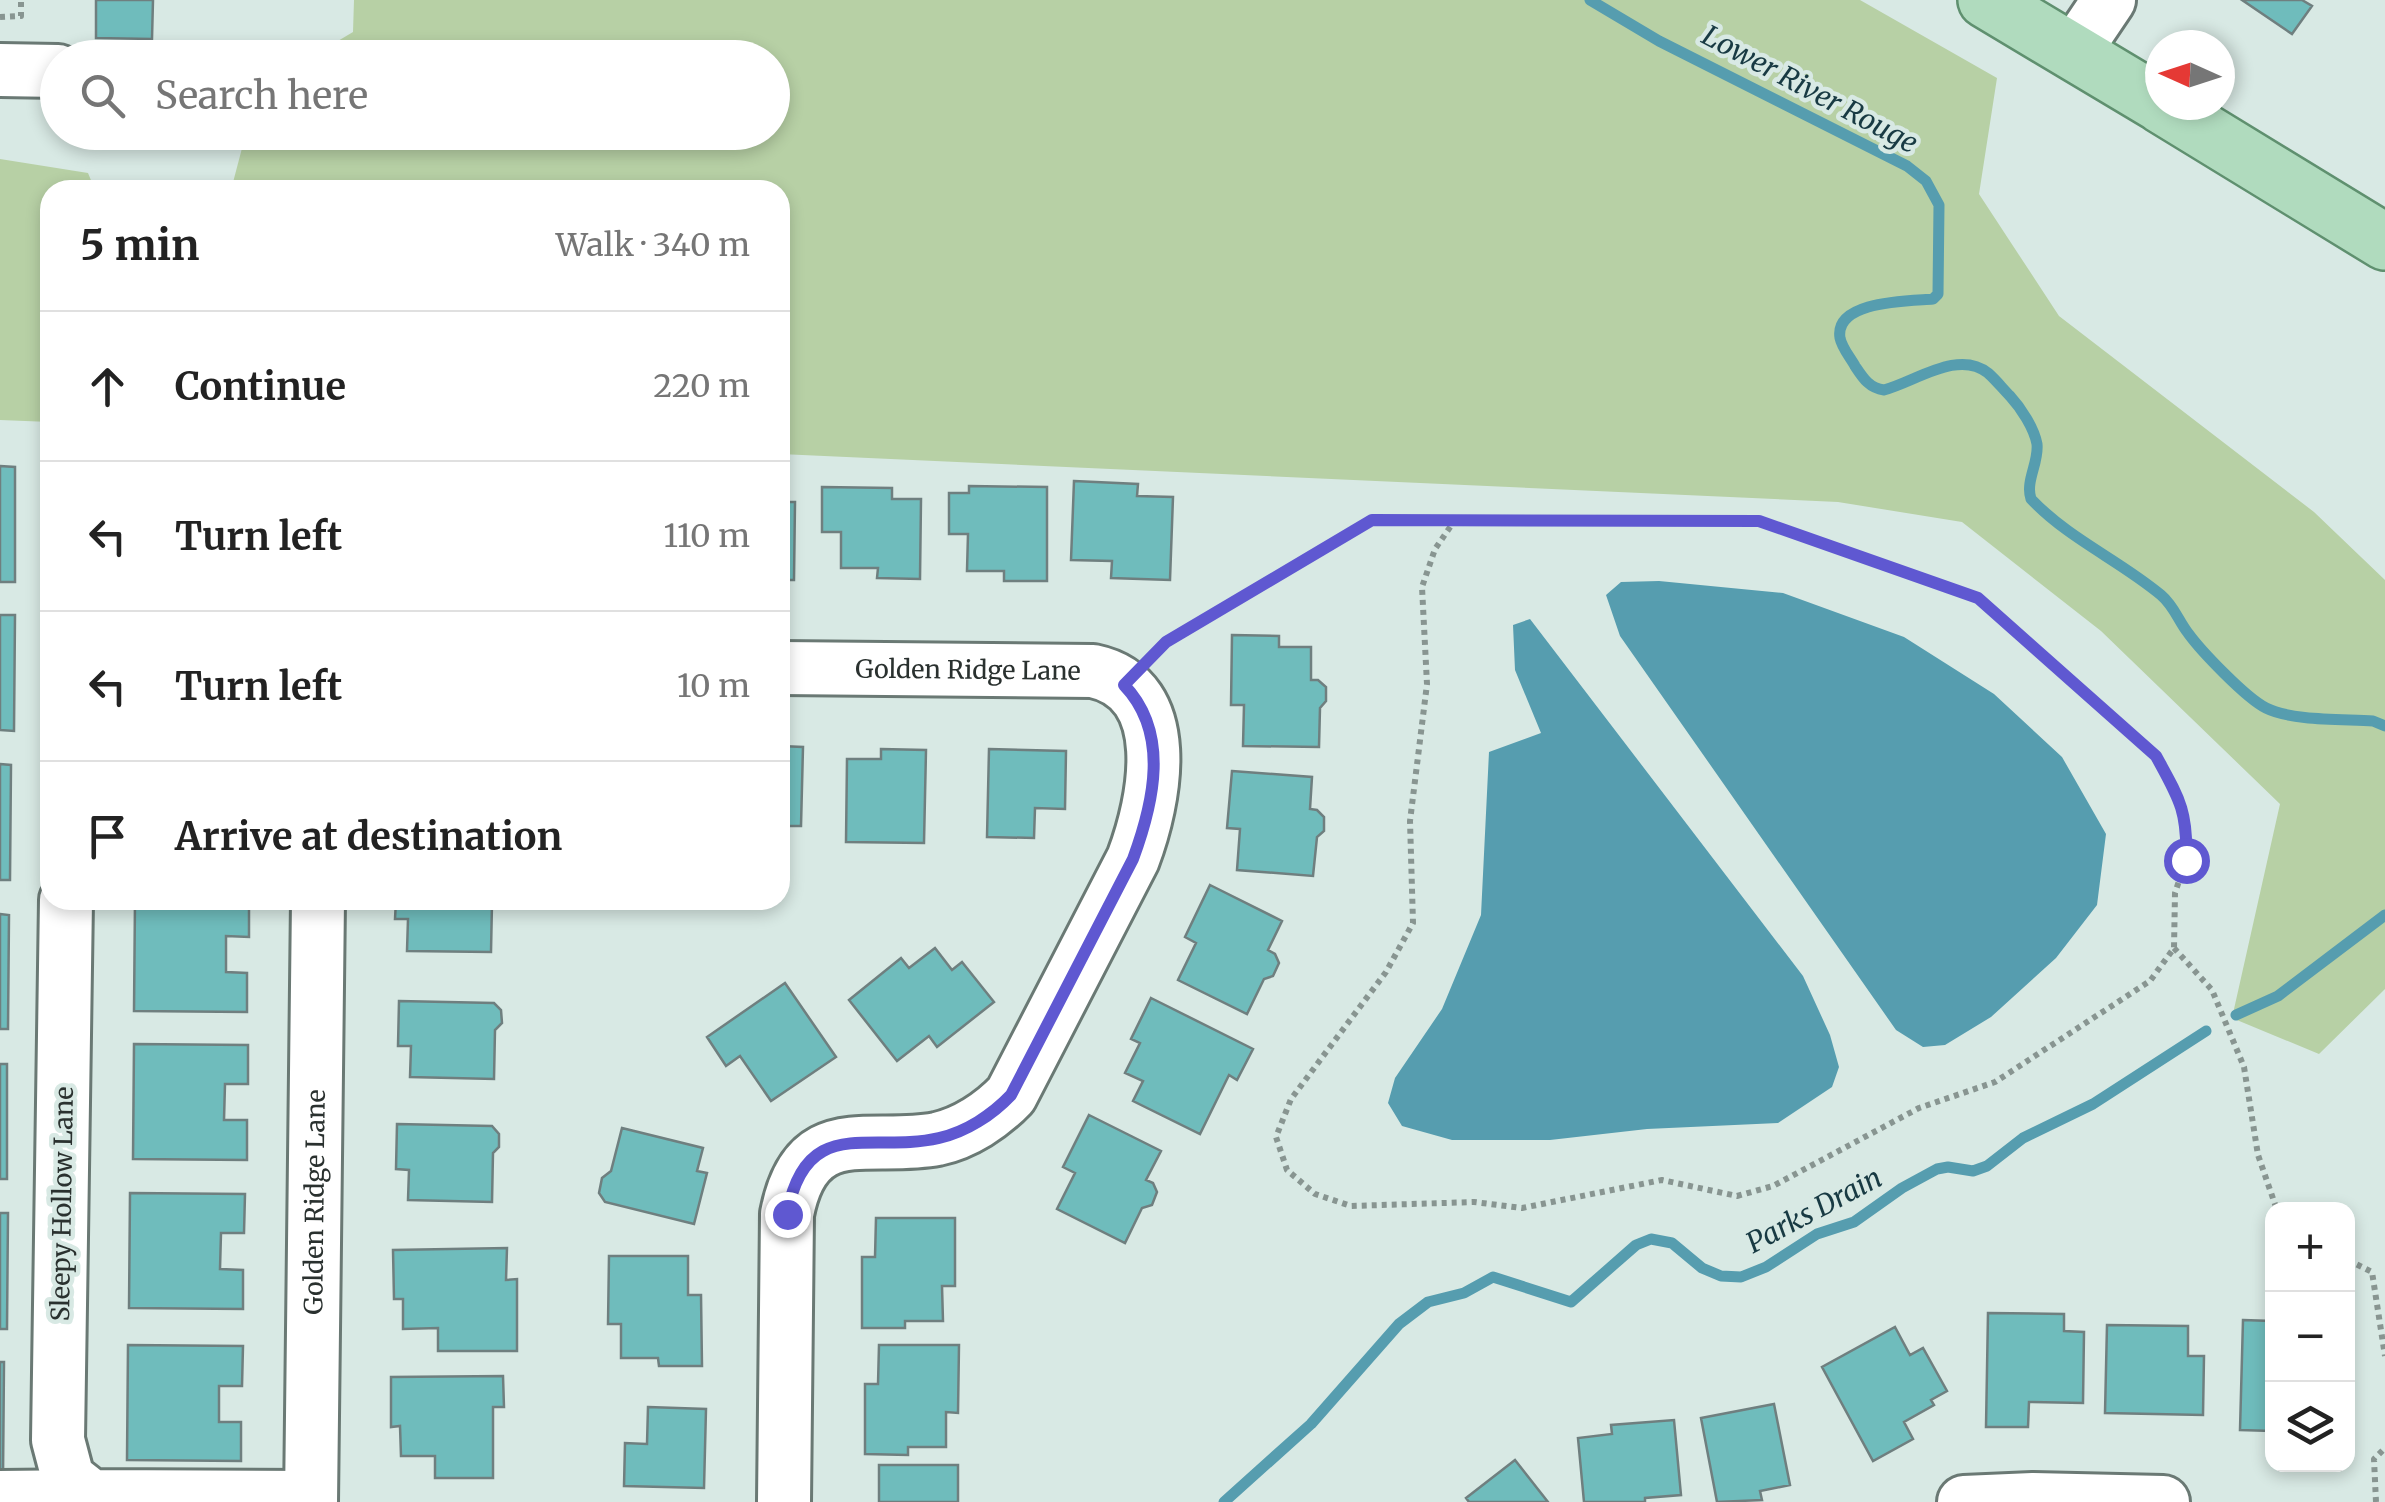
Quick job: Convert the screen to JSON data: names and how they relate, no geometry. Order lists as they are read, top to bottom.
{
  "streets": {
    "street": ["Golden Ridge Lane", "Sleepy Hollow Lane"]
  },
  "water": ["Lower River Rouge", "Parks Drain"],
  "north": "left",
  "page": {
    "search": "Search here",
    "heading": ["5 min", "Walk · 340 m"],
    "list": [
      ["Continue", "220 m"],
      ["Turn left", "110 m"],
      ["Turn left", "10 m"],
      "Arrive at destination"
    ],
    "map_buttons": ["+", "−"]
  }
}
